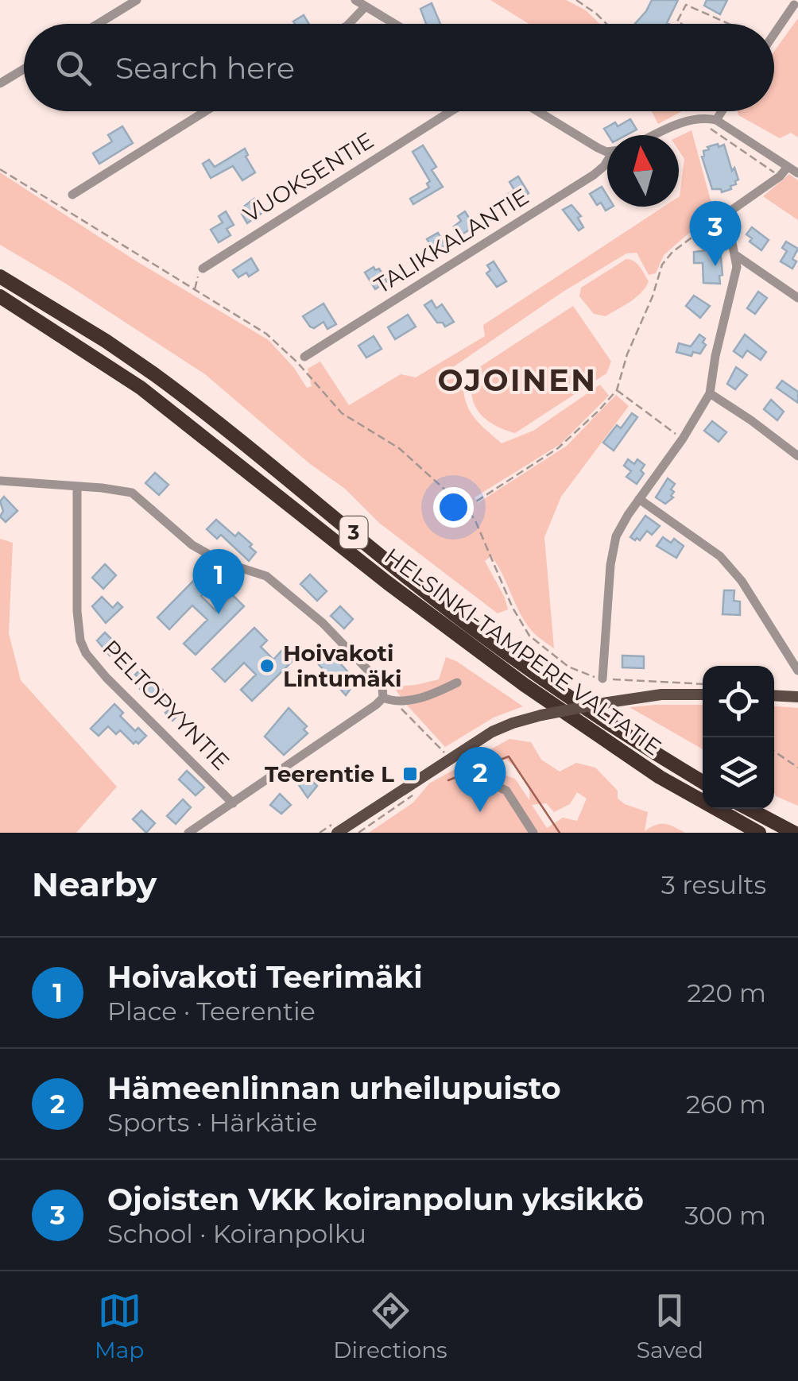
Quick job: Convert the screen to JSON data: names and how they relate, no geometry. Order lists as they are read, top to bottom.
{
  "streets": {
    "highway": ["3", "HELSINKI-TAMPERE VALTATIE"],
    "street": ["VUOKSENTIE", "TALIKKALANTIE", "PELTOPYYNTIE"]
  },
  "districts": ["OJOINEN"],
  "places": {
    "other": ["Hoivakoti Lintumäki"],
    "transit": ["Teerentie L"]
  },
  "north": "top",
  "page": {
    "search": "Search here",
    "pins": ["3", "1", "2"],
    "heading": ["Nearby", "3 results"],
    "list": [
      {
        "mark": "1",
        "name": "Hoivakoti Teerimäki",
        "note": "Place · Teerentie",
        "value": "220 m"
      },
      {
        "mark": "2",
        "name": "Hämeenlinnan urheilupuisto",
        "note": "Sports · Härkätie",
        "value": "260 m"
      },
      {
        "mark": "3",
        "name": "Ojoisten VKK koiranpolun yksikkö",
        "note": "School · Koiranpolku",
        "value": "300 m"
      }
    ],
    "nav": ["Map", "Directions", "Saved"]
  }
}
